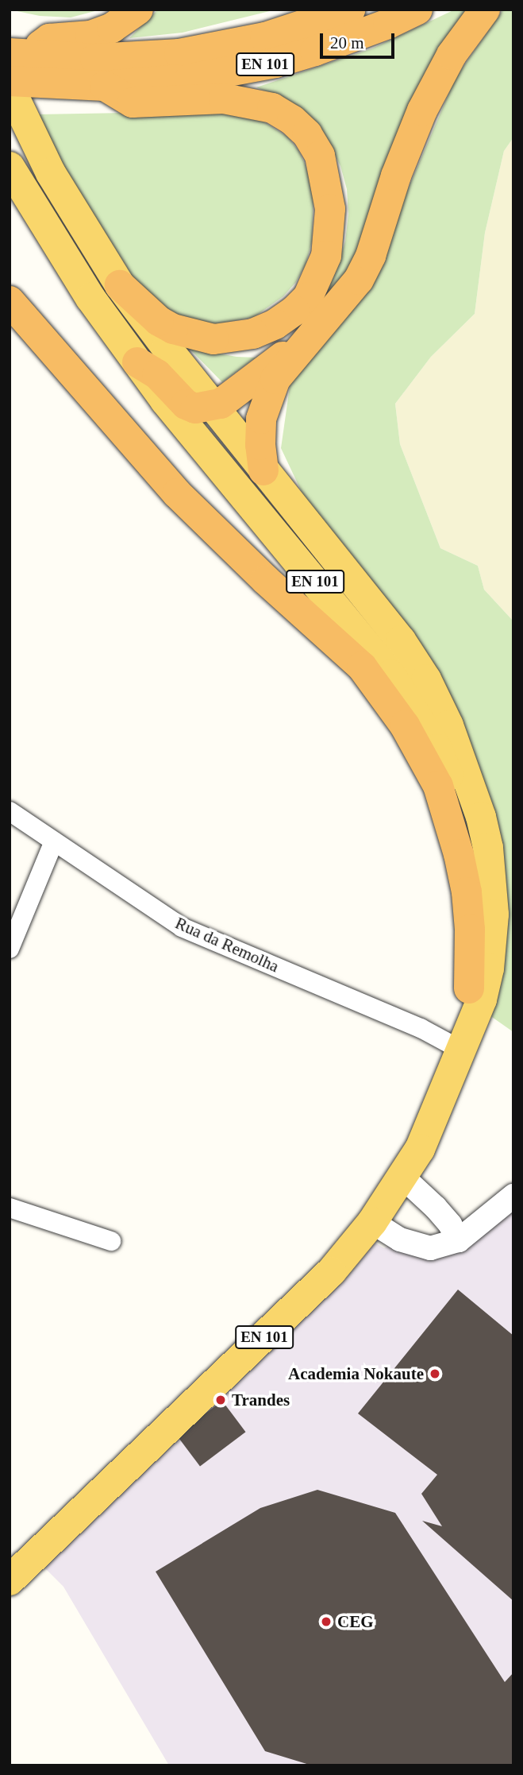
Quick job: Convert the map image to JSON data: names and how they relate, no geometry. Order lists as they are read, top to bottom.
{
  "streets": {
    "highway": ["EN 101"],
    "street": ["Rua da Remolha"]
  },
  "crossings": [
    ["EN 101", "Rua da Remolha"]
  ],
  "places": ["Academia Nokaute", "Trandes", "CEG"],
  "scale_bar": "20 m"
}
